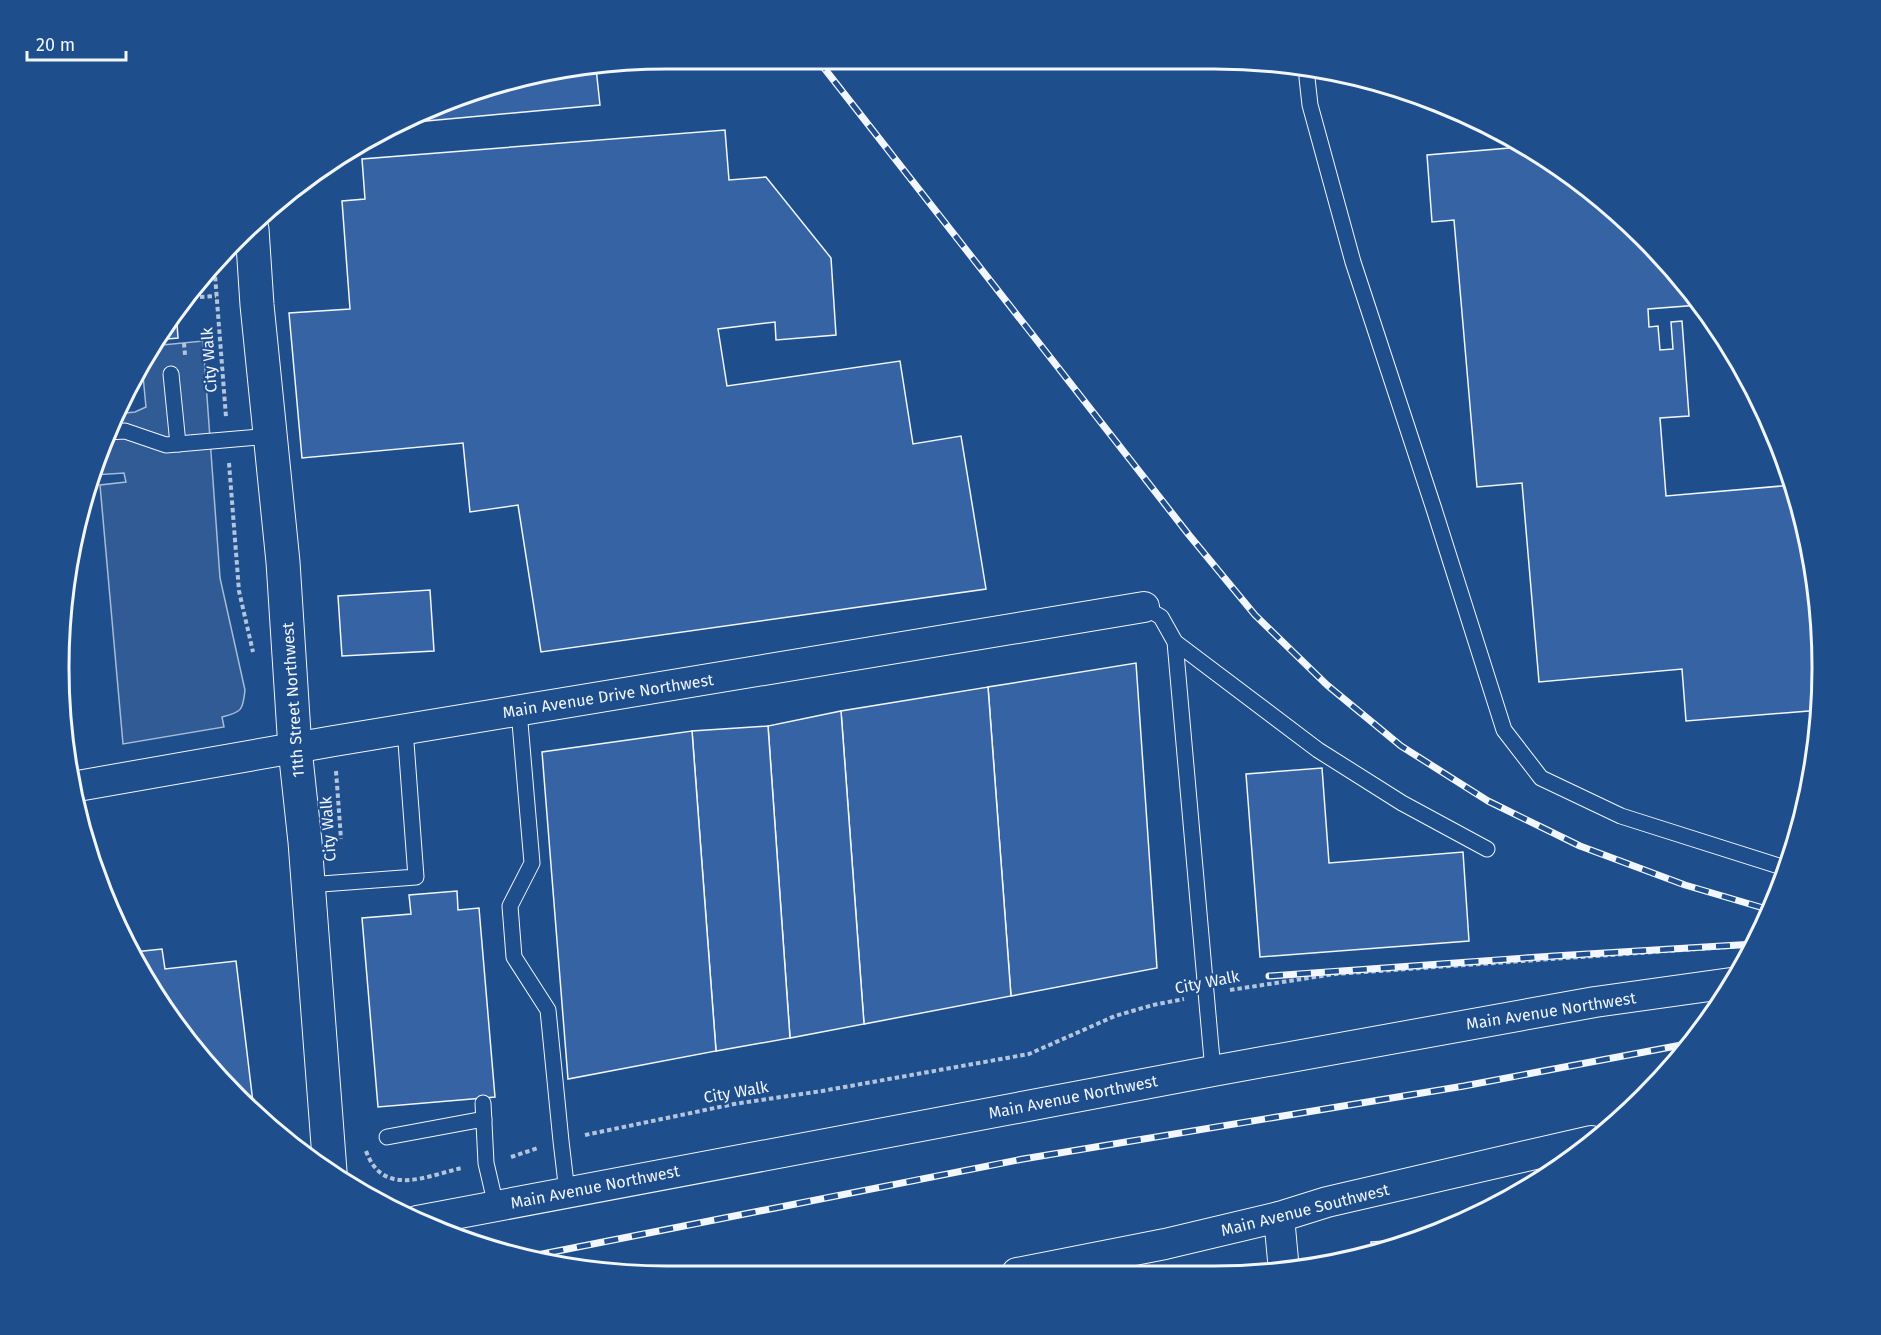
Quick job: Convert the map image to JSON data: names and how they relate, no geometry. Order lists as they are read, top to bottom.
{
  "streets": {
    "street": [
      "Main Avenue Drive Northwest",
      "11th Street Northwest",
      "Main Avenue Northwest",
      "Main Avenue Southwest"
    ],
    "path": ["City Walk"]
  },
  "crossings": [
    ["Main Avenue Drive Northwest", "11th Street Northwest"]
  ],
  "scale_bar": "20 m"
}
